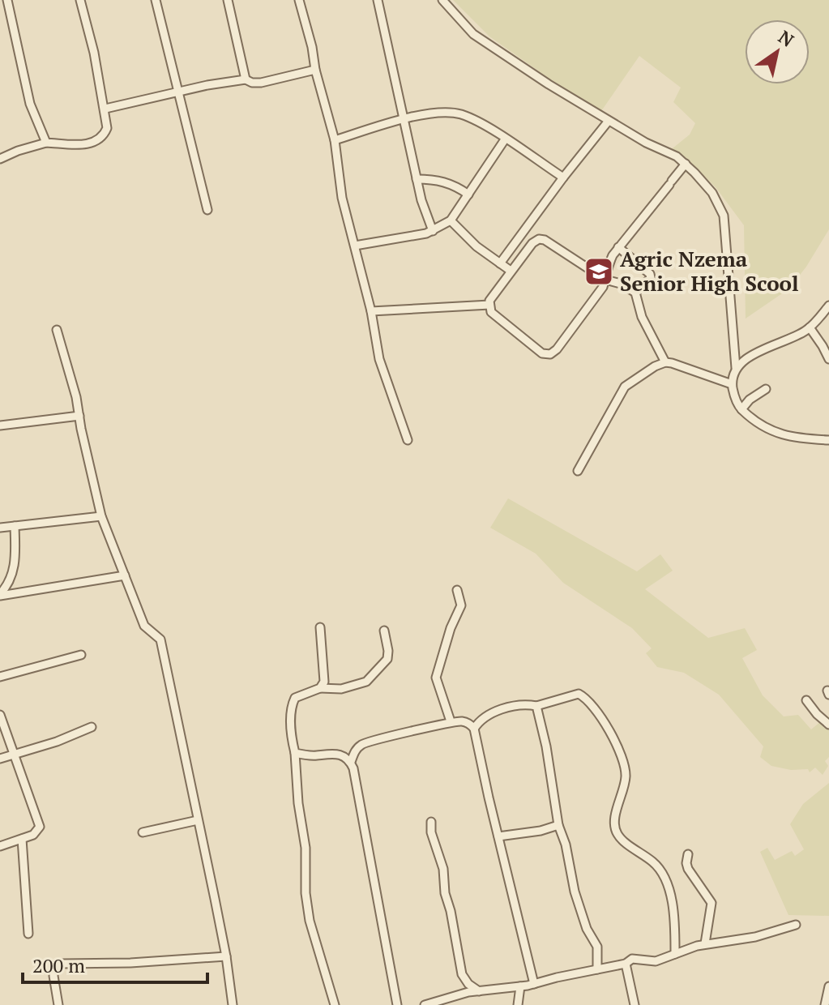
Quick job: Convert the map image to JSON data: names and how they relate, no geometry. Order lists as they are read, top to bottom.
{
  "places": {
    "school or university": ["Agric Nzema Senior High Scool"]
  },
  "scale_bar": "200 m",
  "north": "top right"
}
